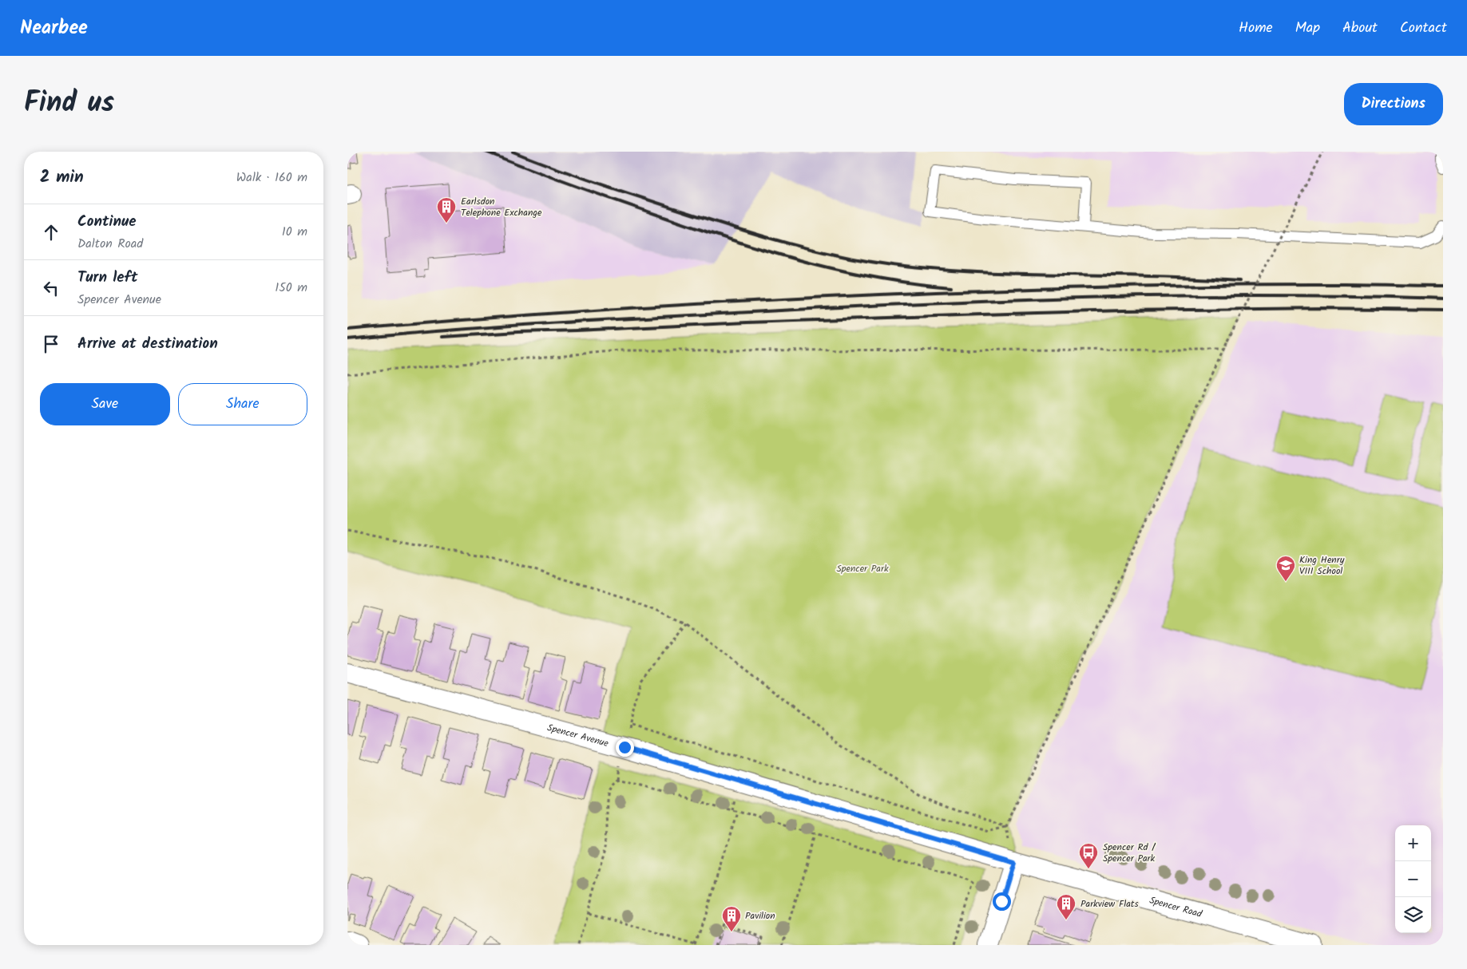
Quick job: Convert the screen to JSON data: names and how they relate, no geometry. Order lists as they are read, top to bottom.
{
  "streets": {
    "street": ["Spencer Avenue", "Spencer Road"]
  },
  "crossings": [
    ["Spencer Avenue", "Spencer Road"]
  ],
  "parks": ["Spencer Park"],
  "places": {
    "building": ["Earlsdon Telephone Exchange", "Parkview Flats", "Pavilion"],
    "school or university": ["King Henry VIII School"],
    "bus stop": ["Spencer Rd / Spencer Park"]
  },
  "page": {
    "header": "Nearbee",
    "nav": [
      "Home",
      "Map",
      "About",
      "Contact"
    ],
    "title": "Find us",
    "buttons": [
      "Directions",
      ["Save", "Share"]
    ],
    "heading": ["2 min", "Walk · 160 m"],
    "list": [
      ["Continue", "Dalton Road", "10 m"],
      ["Turn left", "Spencer Avenue", "150 m"],
      "Arrive at destination"
    ],
    "map_buttons": ["+", "−"]
  }
}
